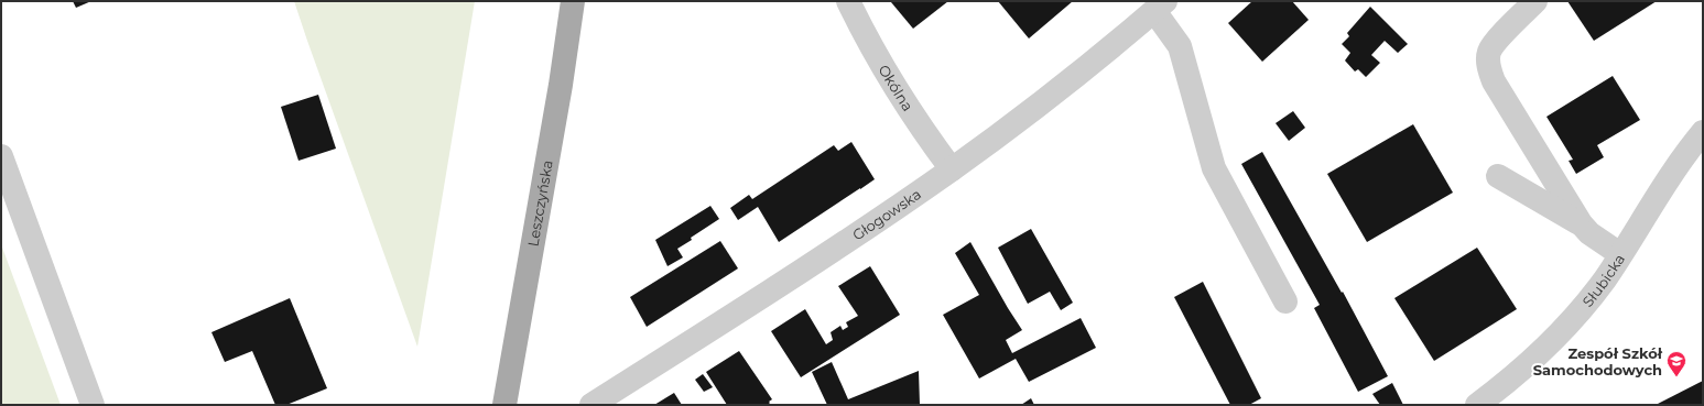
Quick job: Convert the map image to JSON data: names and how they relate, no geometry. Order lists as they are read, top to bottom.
{
  "streets": {
    "main road": ["Leszczyńska"],
    "street": ["Okólna", "Głogowska", "Słubicka"]
  },
  "crossings": [
    ["Okólna", "Głogowska"]
  ],
  "places": {
    "school or university": ["Zespół Szkół Samochodowych"]
  }
}
